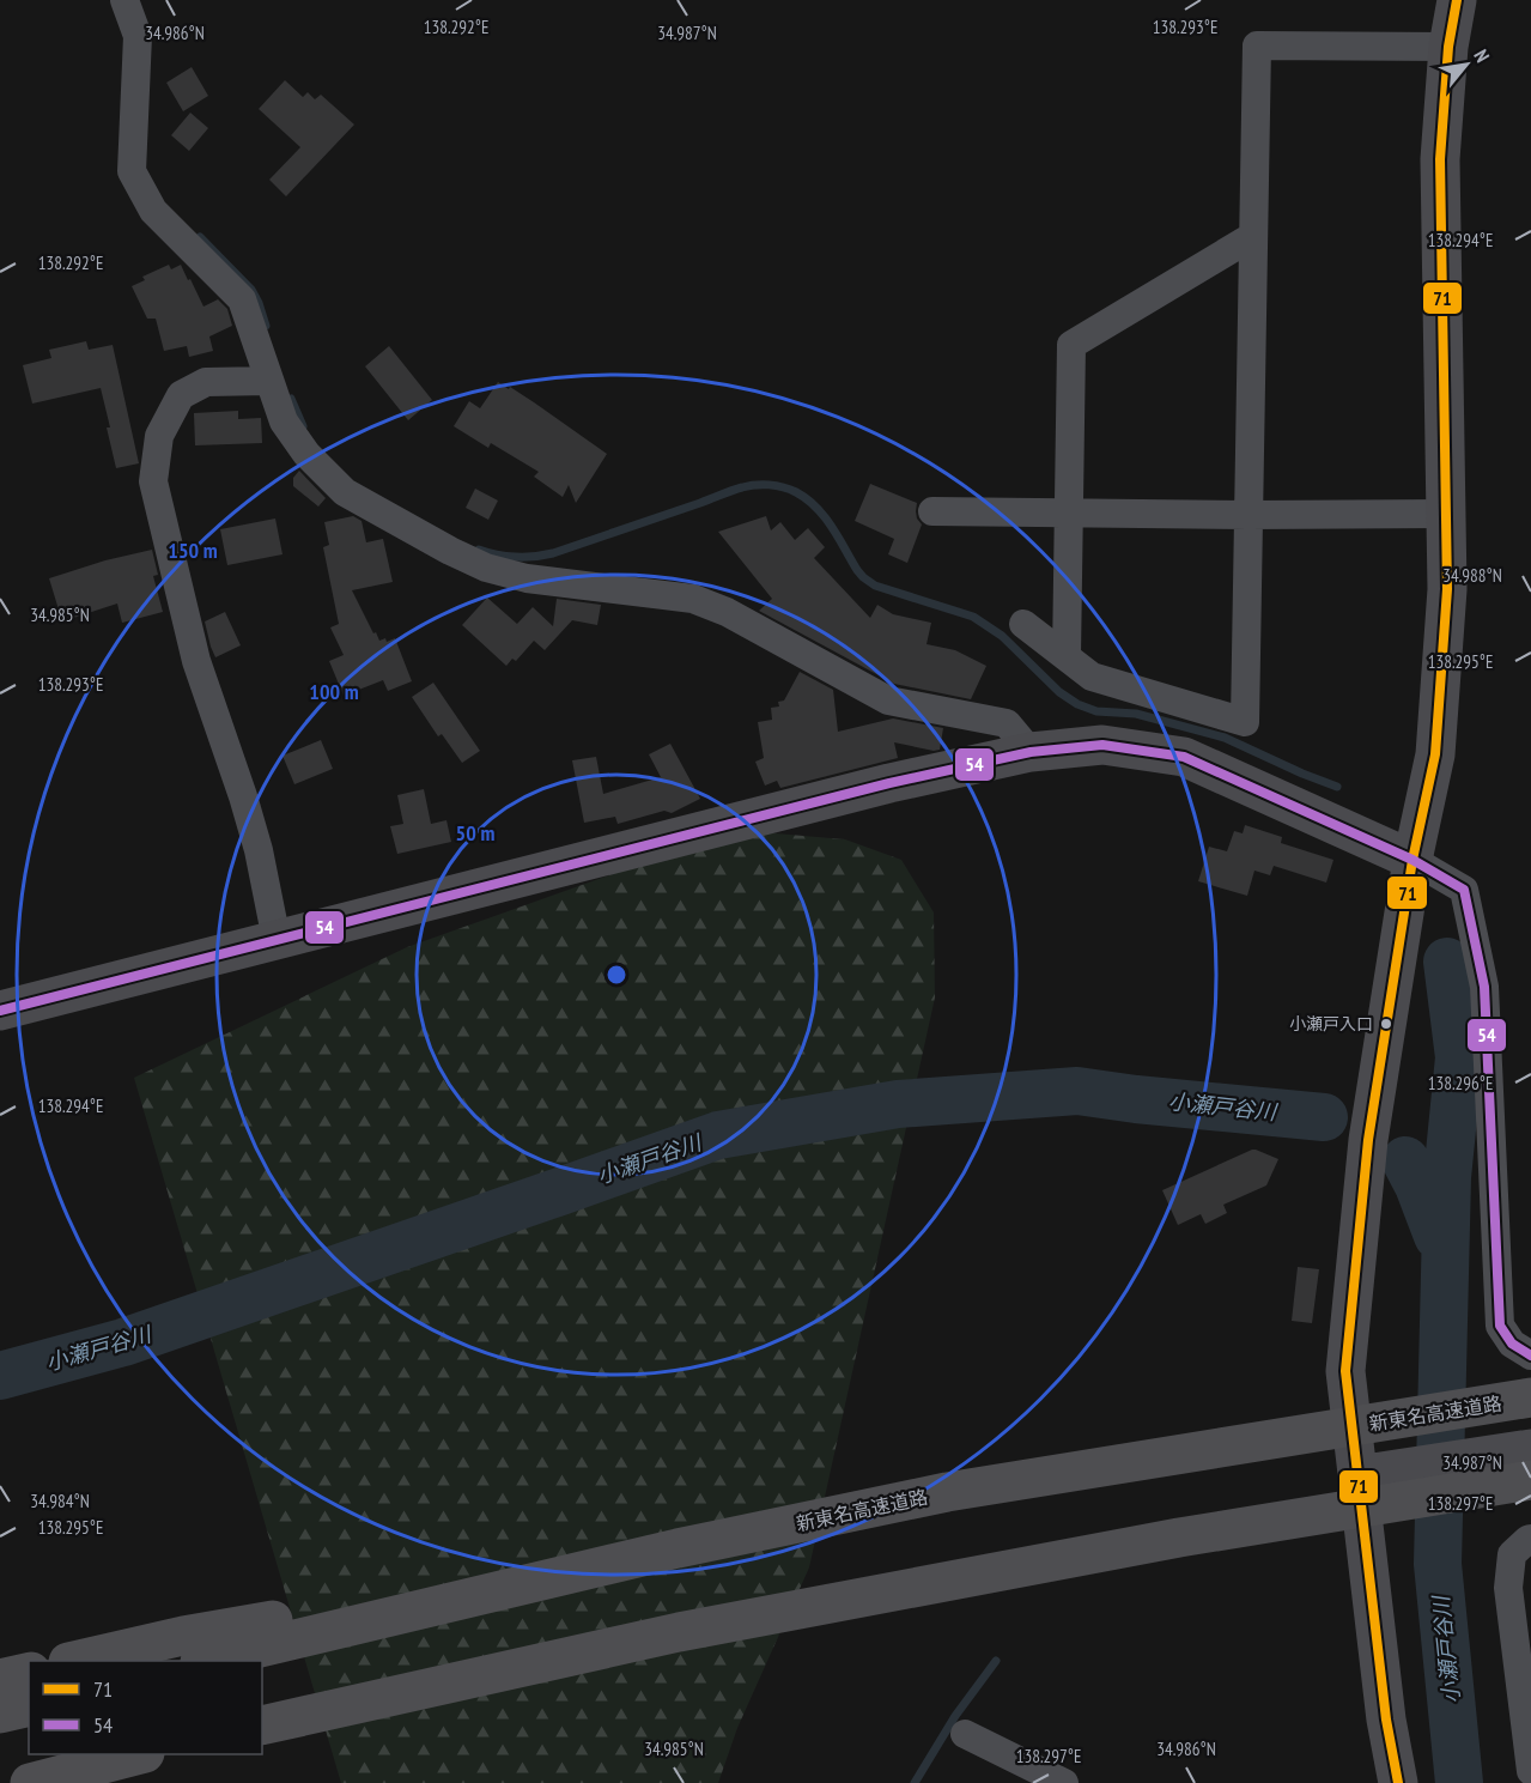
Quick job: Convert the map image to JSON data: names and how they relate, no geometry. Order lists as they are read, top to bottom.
{
  "streets": {
    "highway": ["新東名高速道路"]
  },
  "water": ["小瀬戸谷川"],
  "places": ["小瀬戸入口"],
  "lines": ["transit line 71", "transit line 54"],
  "legend": ["71", "54"],
  "north": "top right",
  "coordinates": [
    "138.292°E",
    "138.293°E",
    "34.986°N",
    "34.987°N",
    "138.294°E",
    "34.988°N",
    "34.985°N",
    "138.295°E",
    "138.296°E",
    "34.984°N",
    "138.297°E"
  ],
  "rings": ["150 m", "100 m", "50 m"]
}
